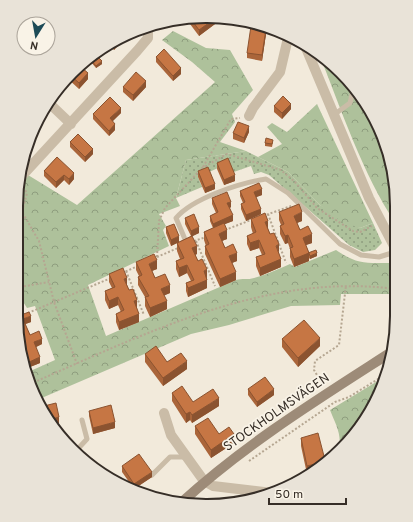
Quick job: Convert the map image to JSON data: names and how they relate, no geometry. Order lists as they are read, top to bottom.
{
  "streets": {
    "street": ["STOCKHOLMSVÄGEN"]
  },
  "scale_bar": "50 m",
  "north": "bottom"
}
